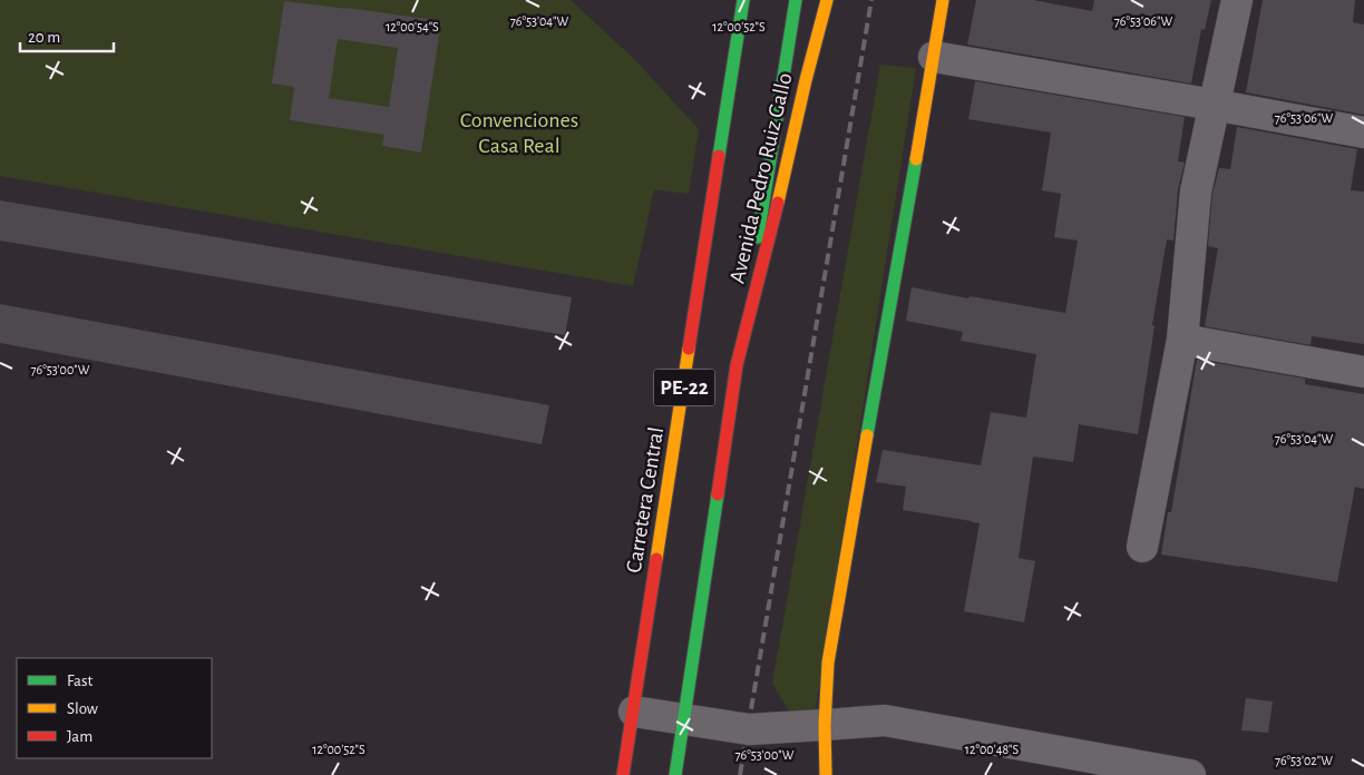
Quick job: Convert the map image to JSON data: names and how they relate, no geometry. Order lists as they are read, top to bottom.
{
  "streets": {
    "main road": ["Avenida Pedro Ruiz Gallo", "PE-22", "Carretera Central"]
  },
  "crossings": [
    ["Avenida Pedro Ruiz Gallo", "PE-22"]
  ],
  "parks": ["Convenciones Casa Real"],
  "legend": ["Fast", "Slow", "Jam"],
  "scale_bar": "20 m",
  "coordinates": [
    "76°53'06\"W",
    "76°53'04\"W",
    "12°00'54\"S",
    "12°00'52\"S",
    "76°53'00\"W",
    "12°00'48\"S",
    "76°53'02\"W"
  ]
}
